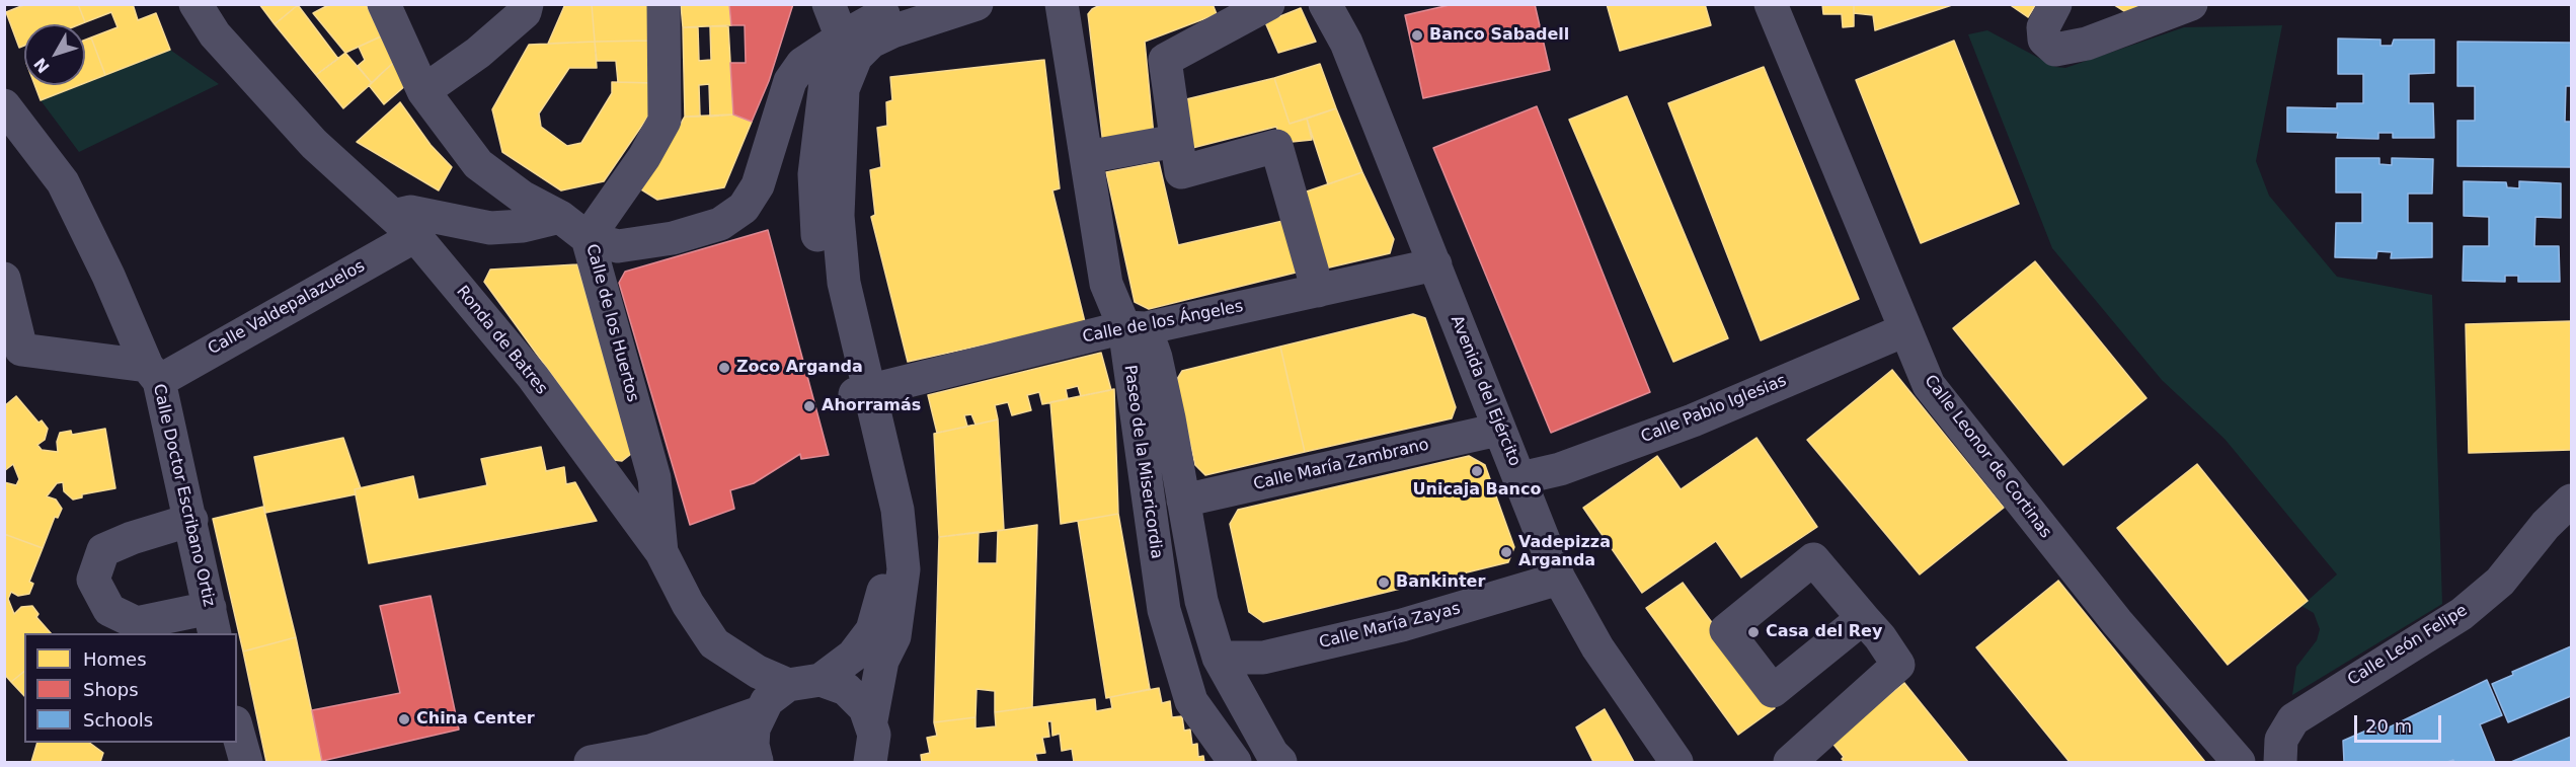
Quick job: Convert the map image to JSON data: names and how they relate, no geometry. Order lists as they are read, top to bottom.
{
  "streets": {
    "street": [
      "Calle Valdepalazuelos",
      "Calle de los Ángeles",
      "Calle de los Huertos",
      "Ronda de Batres",
      "Avenida del Ejército",
      "Calle Pablo Iglesias",
      "Calle Leonor de Cortinas",
      "Paseo de la Misericordia",
      "Calle María Zambrano",
      "Calle Doctor Escribano Ortiz",
      "Calle María Zayas",
      "Calle León Felipe"
    ]
  },
  "crossings": [
    ["Calle Valdepalazuelos", "Ronda de Batres"],
    ["Calle Valdepalazuelos", "Calle Doctor Escribano Ortiz"],
    ["Calle de los Ángeles", "Avenida del Ejército"],
    ["Calle de los Ángeles", "Paseo de la Misericordia"],
    ["Calle de los Huertos", "Ronda de Batres"],
    ["Avenida del Ejército", "Calle Pablo Iglesias"],
    ["Avenida del Ejército", "Calle María Zambrano"],
    ["Avenida del Ejército", "Calle María Zayas"],
    ["Calle Pablo Iglesias", "Calle Leonor de Cortinas"],
    ["Paseo de la Misericordia", "Calle María Zambrano"],
    ["Paseo de la Misericordia", "Calle María Zayas"]
  ],
  "places": [
    "Banco Sabadell",
    "Zoco Arganda",
    "Ahorramás",
    "Unicaja Banco",
    "Vadepizza Arganda",
    "Bankinter",
    "Casa del Rey",
    "China Center"
  ],
  "legend": ["Homes", "Shops", "Schools"],
  "scale_bar": "20 m",
  "north": "bottom left"
}
